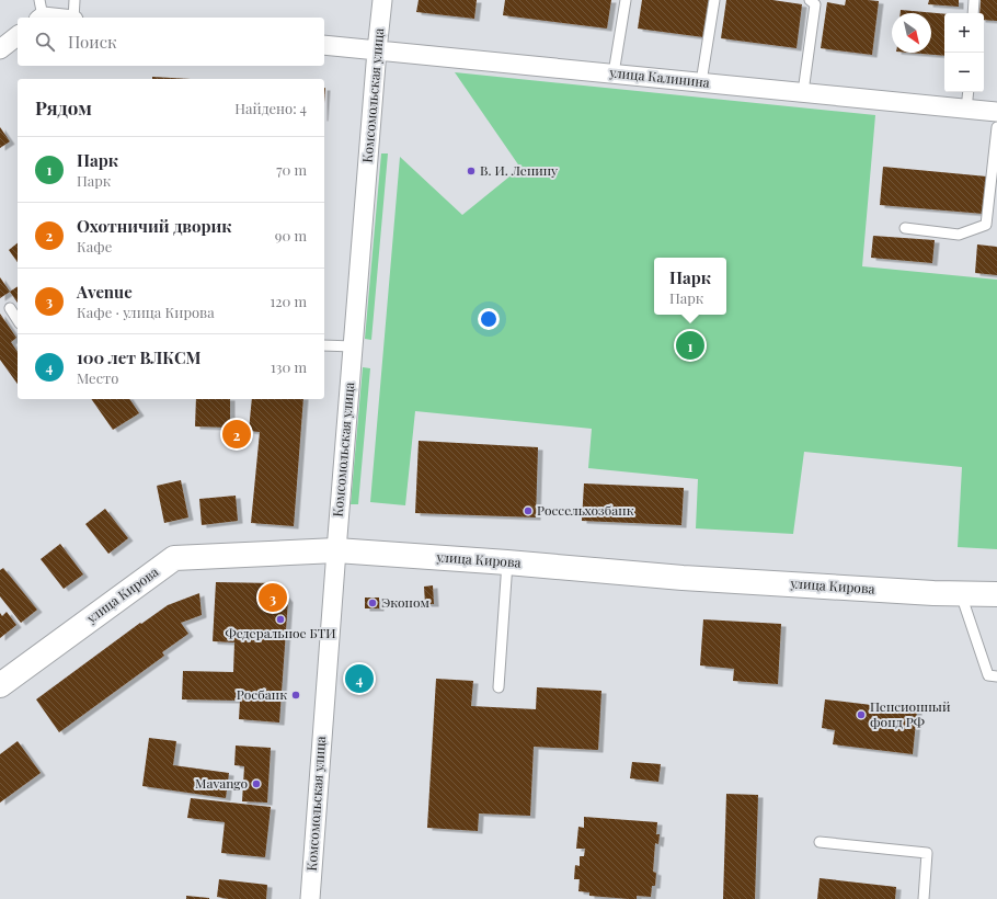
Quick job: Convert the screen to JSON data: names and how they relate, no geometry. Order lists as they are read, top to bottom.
{
  "streets": {
    "street": ["улица Калинина", "Комсомольская улица", "улица Кирова"]
  },
  "crossings": [
    ["улица Калинина", "Комсомольская улица"],
    ["Комсомольская улица", "улица Кирова"]
  ],
  "places": [
    "В. И. Ленину",
    "Россельхозбанк",
    "Эконом",
    "Федеральное БТИ",
    "Росбанк",
    "Пенсионный фонд РФ",
    "Mavango"
  ],
  "north": "bottom right",
  "page": {
    "map_buttons": ["+", "−"],
    "search": "Поиск",
    "heading": ["Рядом", "Найдено: 4"],
    "list": [
      {
        "mark": "1",
        "name": "Парк",
        "note": "Парк",
        "value": "70 m"
      },
      {
        "mark": "2",
        "name": "Охотничий дворик",
        "note": "Кафе",
        "value": "90 m"
      },
      {
        "mark": "3",
        "name": "Avenue",
        "note": "Кафе · улица Кирова",
        "value": "120 m"
      },
      {
        "mark": "4",
        "name": "100 лет ВЛКСМ",
        "note": "Место",
        "value": "130 m"
      }
    ],
    "popup": ["Парк", "Парк"],
    "pins": [
      "1",
      "2",
      "3",
      "4"
    ]
  }
}
